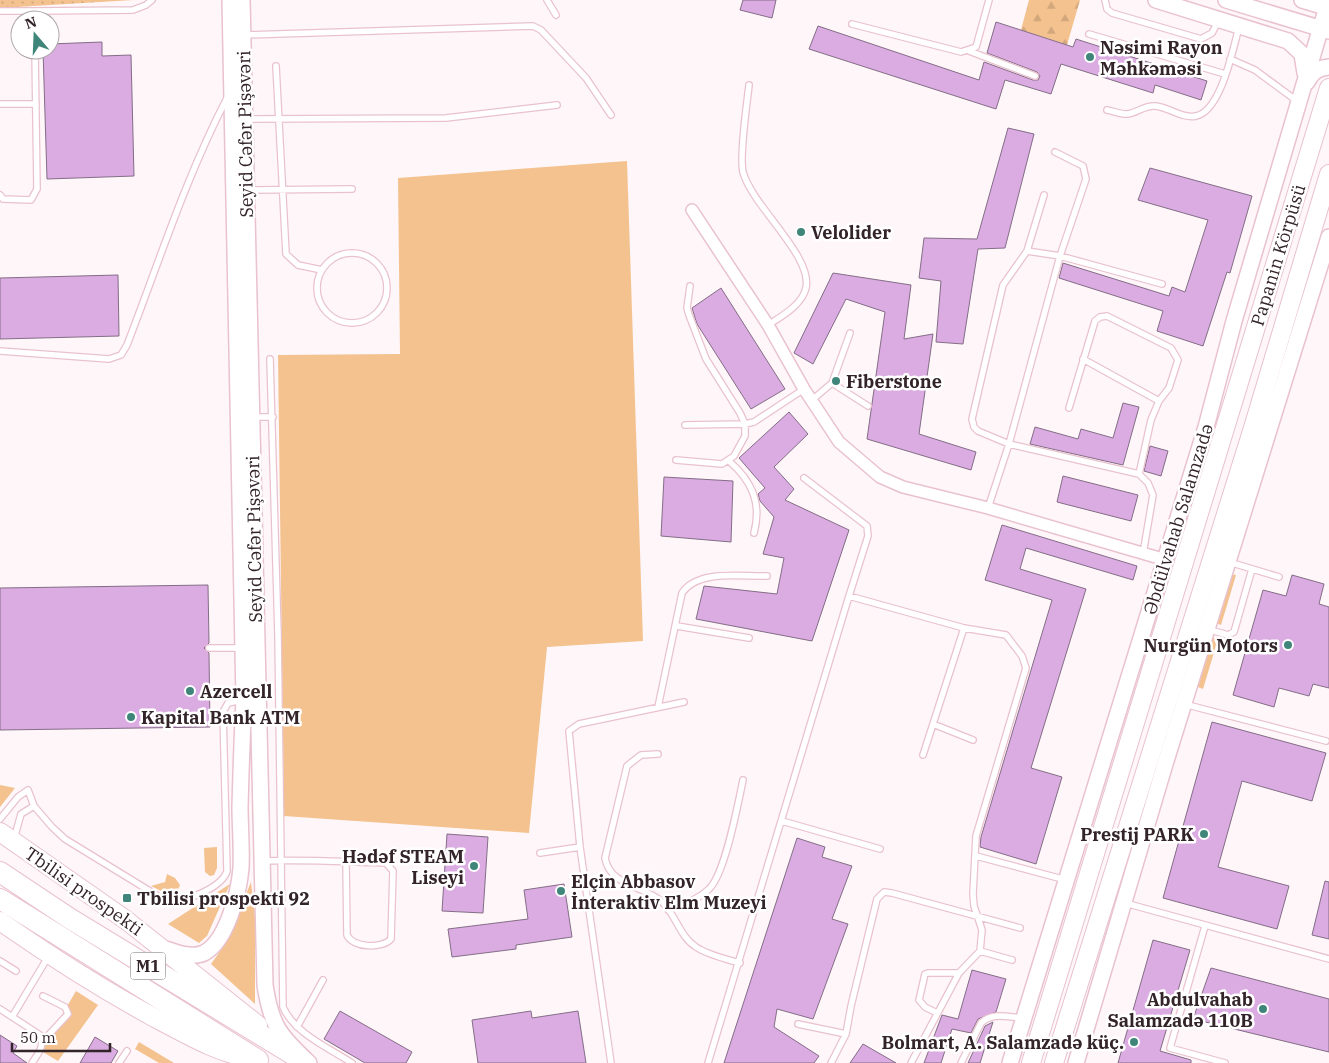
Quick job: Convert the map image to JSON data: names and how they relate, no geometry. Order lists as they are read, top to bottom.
{
  "streets": {
    "highway": ["M1"],
    "main road": [
      "Seyid Cəfər Pişəvəri",
      "Papanin Körpüsü",
      "Əbdülvahab Salamzadə",
      "Tbilisi prospekti"
    ]
  },
  "crossings": [
    ["Seyid Cəfər Pişəvəri", "Tbilisi prospekti"],
    ["Seyid Cəfər Pişəvəri", "M1"],
    ["Papanin Körpüsü", "Əbdülvahab Salamzadə"],
    ["Tbilisi prospekti", "M1"]
  ],
  "places": {
    "other": [
      "Nəsimi Rayon Məhkəməsi",
      "Velolider",
      "Fiberstone",
      "Nurgün Motors",
      "Azercell",
      "Kapital Bank ATM",
      "Prestij PARK",
      "Hədəf STEAM Liseyi",
      "Elçin Abbasov İnteraktiv Elm Muzeyi",
      "Abdulvahab Salamzadə 110B",
      "Bolmart, A. Salamzadə küç."
    ],
    "transit": ["Tbilisi prospekti 92"]
  },
  "scale_bar": "50 m",
  "north": "top"
}
